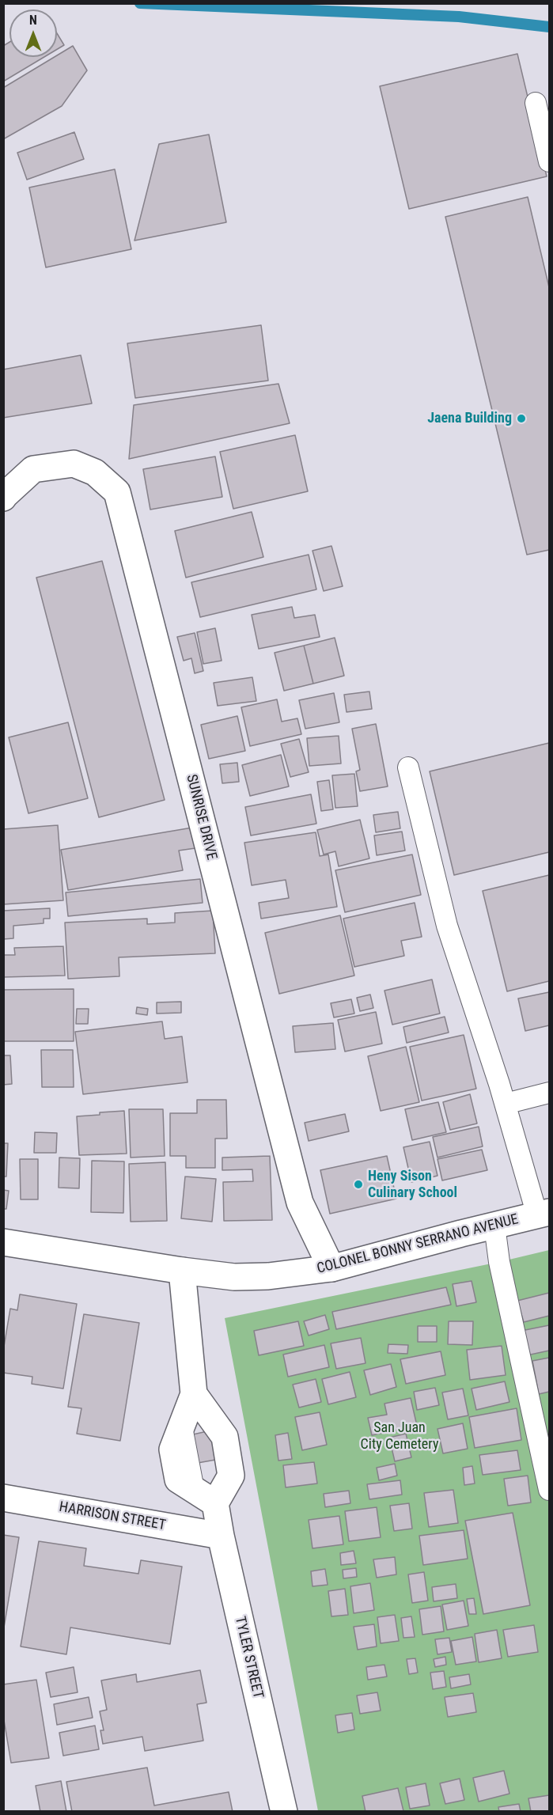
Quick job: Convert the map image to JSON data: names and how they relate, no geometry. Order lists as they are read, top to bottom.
{
  "streets": {
    "street": [
      "SUNRISE DRIVE",
      "COLONEL BONNY SERRANO AVENUE",
      "HARRISON STREET",
      "TYLER STREET"
    ]
  },
  "crossings": [
    ["SUNRISE DRIVE", "COLONEL BONNY SERRANO AVENUE"],
    ["HARRISON STREET", "TYLER STREET"]
  ],
  "parks": ["San Juan City Cemetery"],
  "places": ["Jaena Building", "Heny Sison Culinary School"],
  "north": "top"
}
